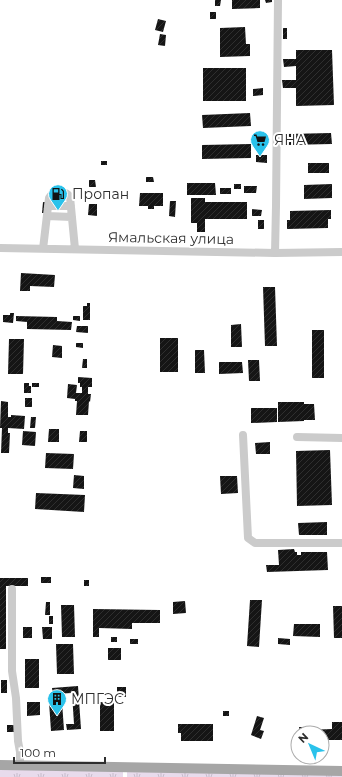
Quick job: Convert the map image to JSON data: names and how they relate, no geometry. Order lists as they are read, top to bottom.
{
  "streets": {
    "street": ["Ямальская улица"]
  },
  "places": {
    "supermarket": ["ЯНА"],
    "fuel station": ["Пропан"],
    "building": ["МПГЭС"]
  },
  "scale_bar": "100 m",
  "north": "top left"
}
